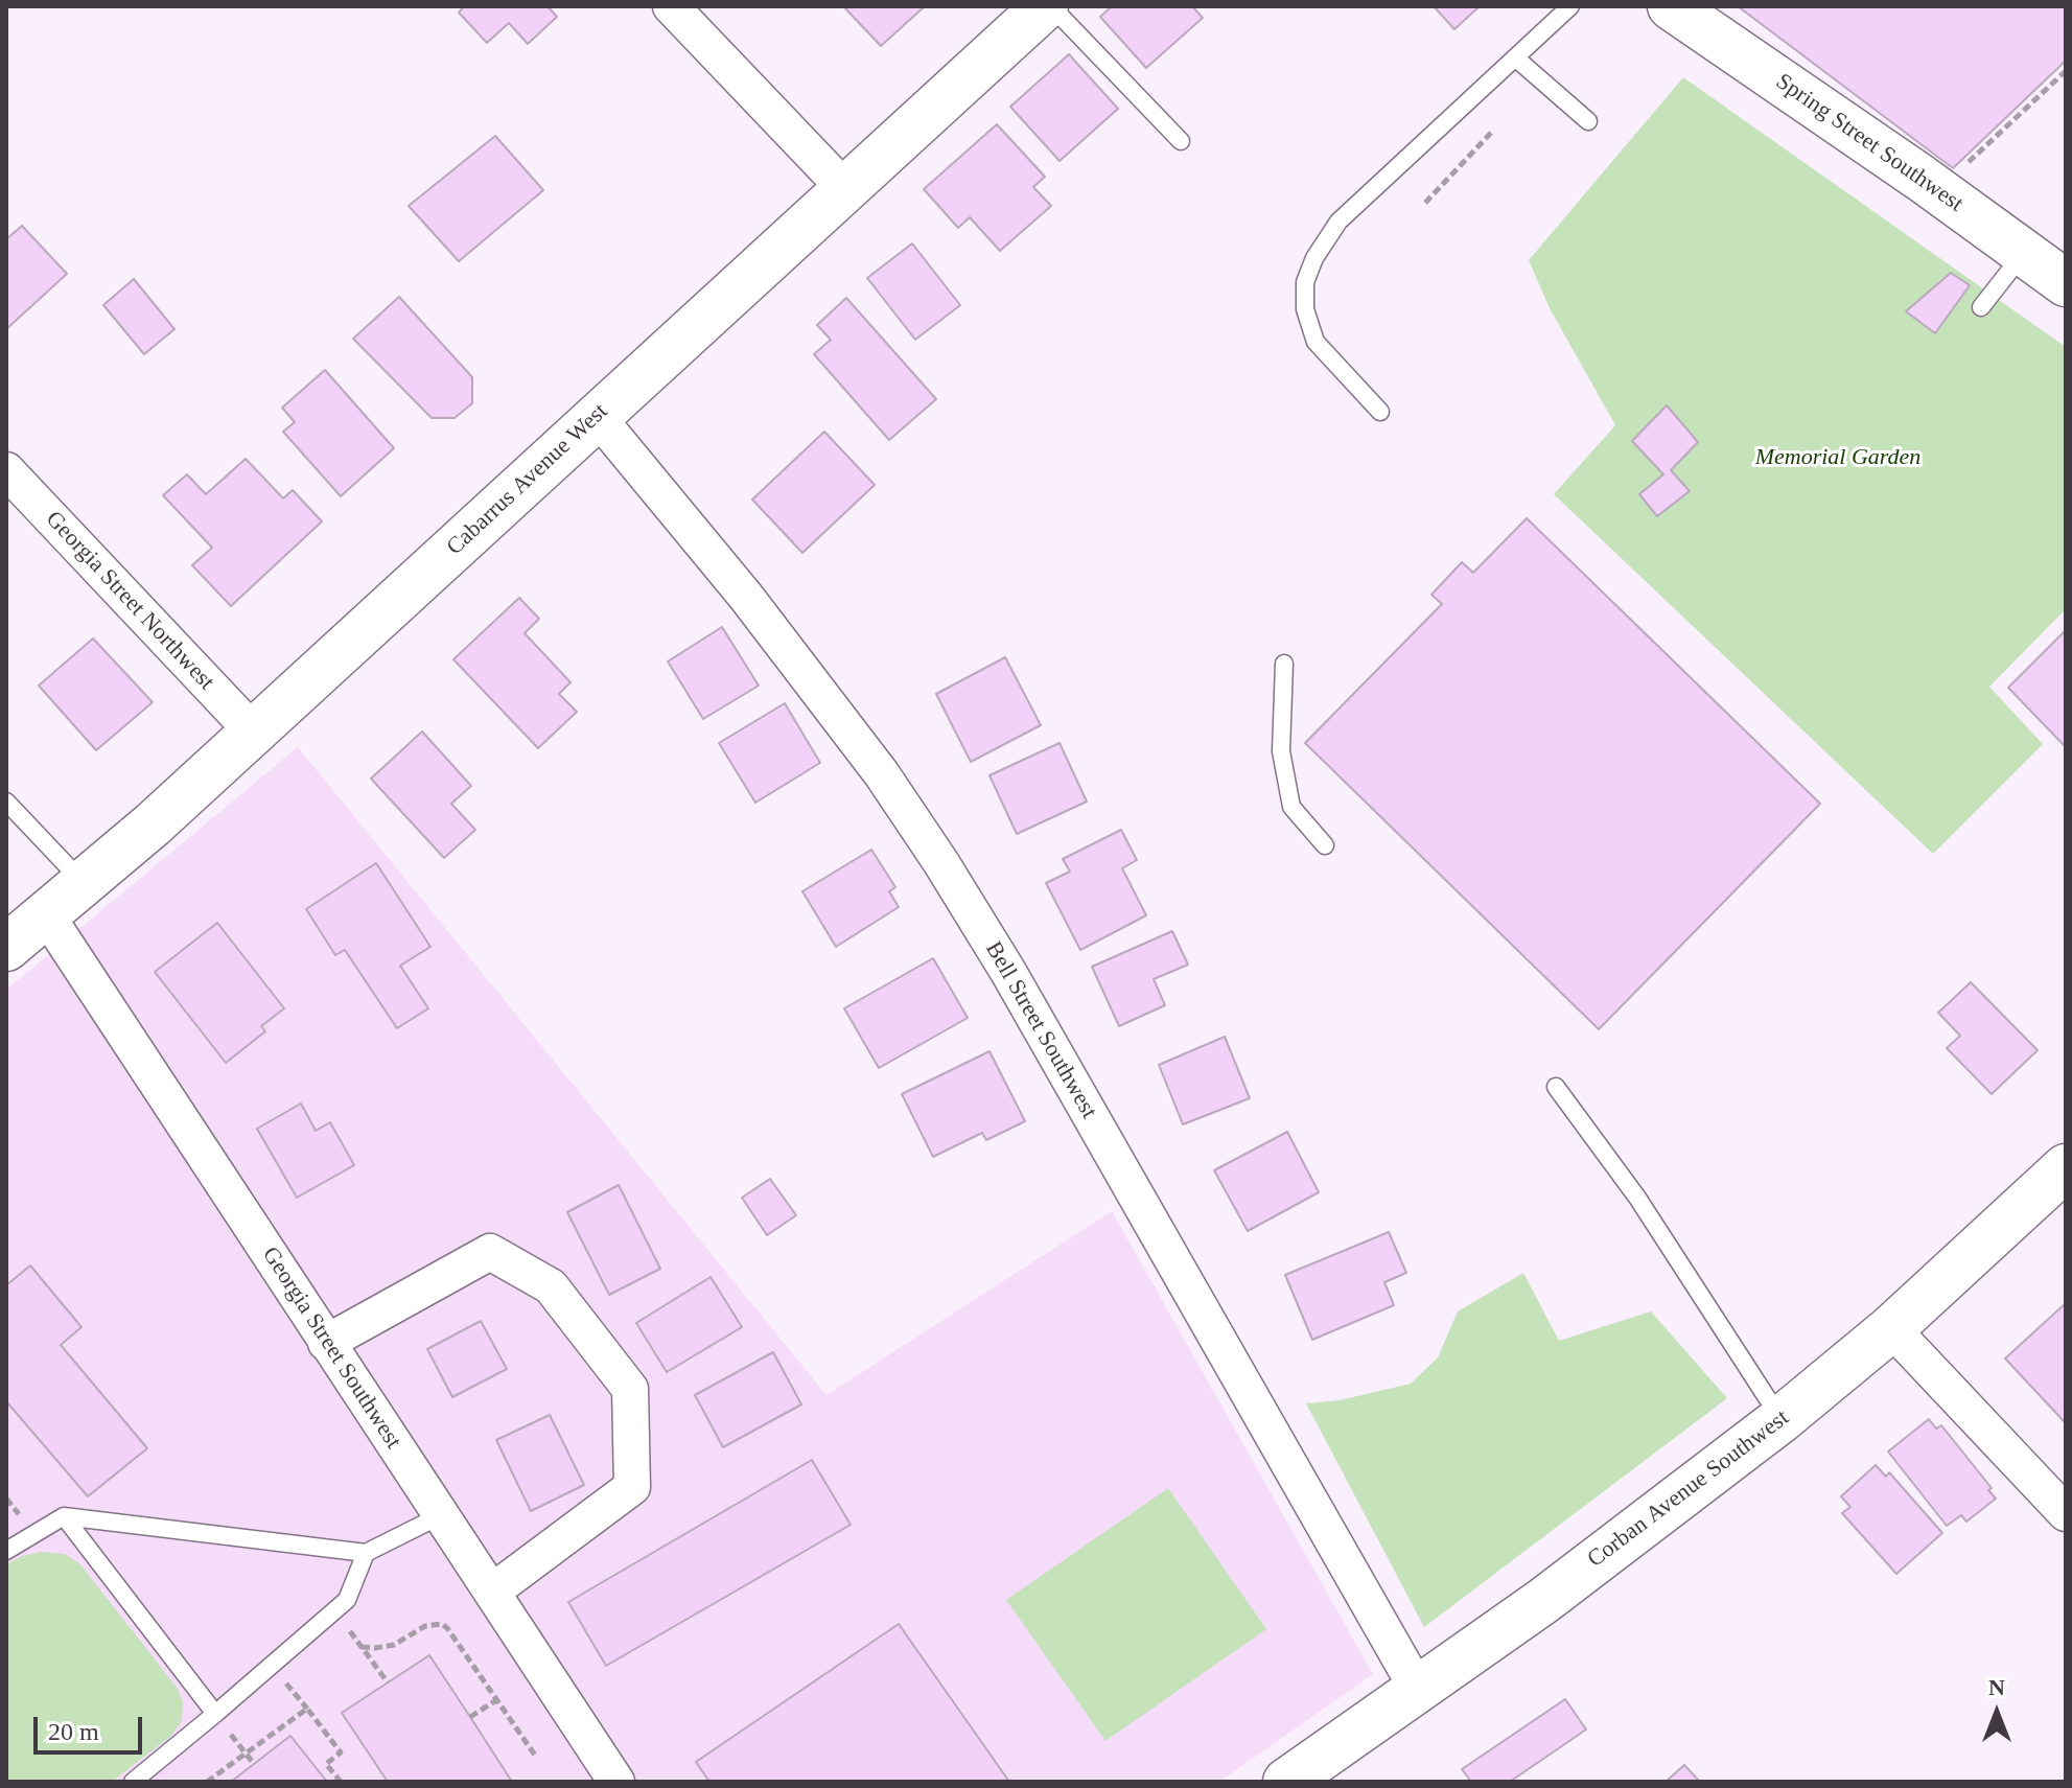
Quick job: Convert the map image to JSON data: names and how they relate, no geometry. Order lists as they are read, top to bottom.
{
  "streets": {
    "street": [
      "Spring Street Southwest",
      "Cabarrus Avenue West",
      "Georgia Street Northwest",
      "Bell Street Southwest",
      "Georgia Street Southwest",
      "Corban Avenue Southwest"
    ]
  },
  "crossings": [
    ["Cabarrus Avenue West", "Georgia Street Northwest"],
    ["Cabarrus Avenue West", "Bell Street Southwest"],
    ["Cabarrus Avenue West", "Georgia Street Southwest"],
    ["Bell Street Southwest", "Corban Avenue Southwest"]
  ],
  "parks": ["Memorial Garden"],
  "scale_bar": "20 m",
  "north": "top"
}
